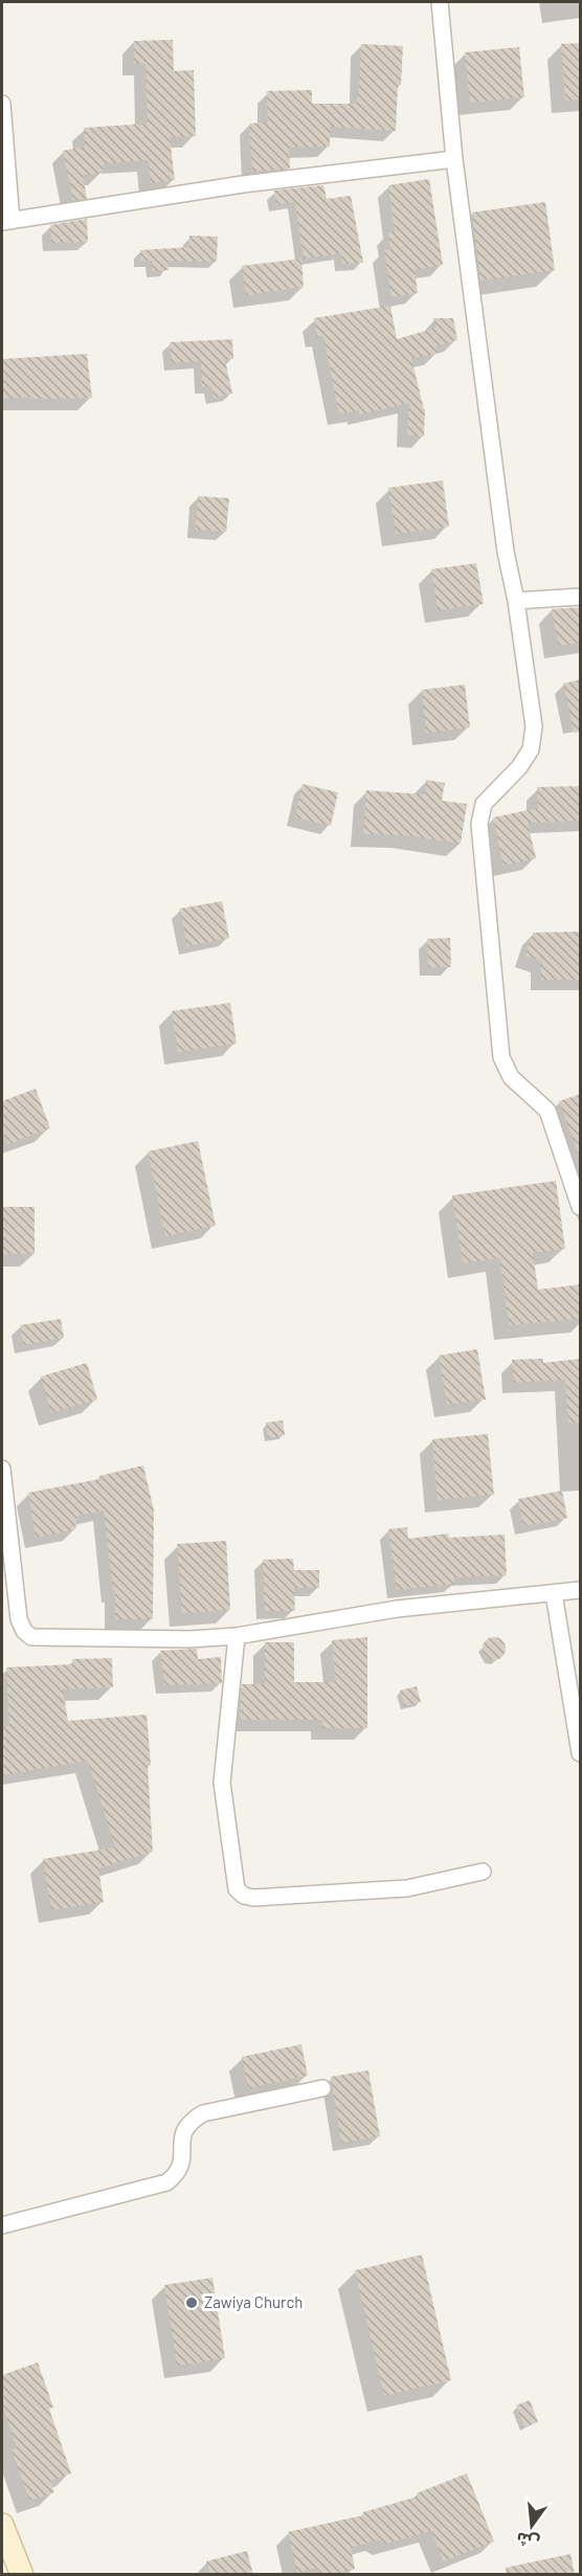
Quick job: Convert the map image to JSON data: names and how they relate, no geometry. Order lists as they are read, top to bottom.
{
  "places": ["Zawiya Church"],
  "north": "bottom"
}
